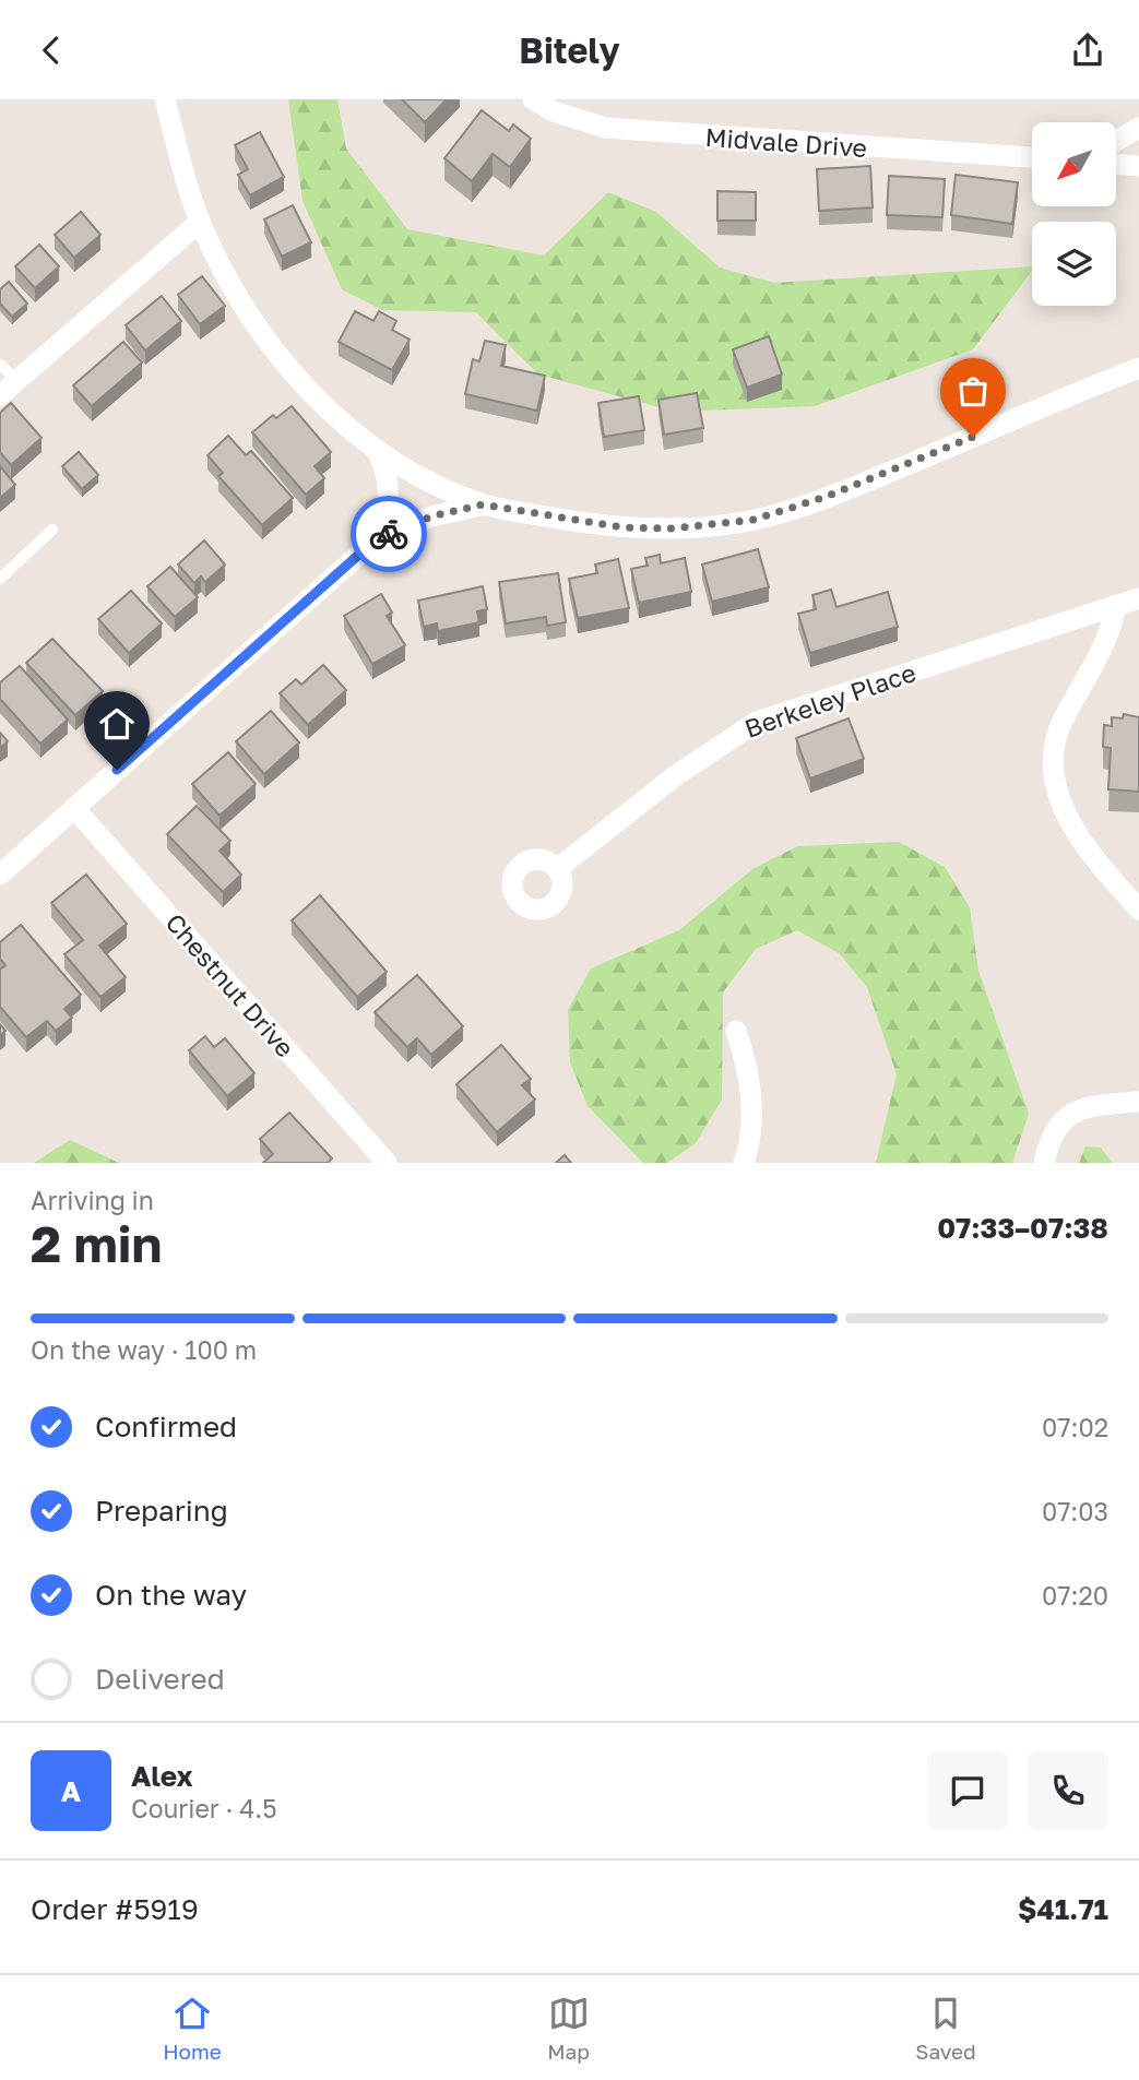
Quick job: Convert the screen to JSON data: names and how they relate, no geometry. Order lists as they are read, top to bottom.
{
  "streets": {
    "street": ["Midvale Drive", "Berkeley Place", "Chestnut Drive"]
  },
  "north": "bottom left",
  "page": {
    "header": "Bitely",
    "heading": ["2 min", "Arriving in", "07:33–07:38"],
    "panel": [
      "Alex",
      "Courier · 4.5",
      "Order #5919",
      "$41.71"
    ],
    "bar": "On the way · 100 m",
    "list": [
      ["Confirmed", "07:02"],
      ["Preparing", "07:03"],
      ["On the way", "07:20"],
      "Delivered"
    ],
    "round": "A",
    "tabs": ["Home", "Map", "Saved"]
  }
}
